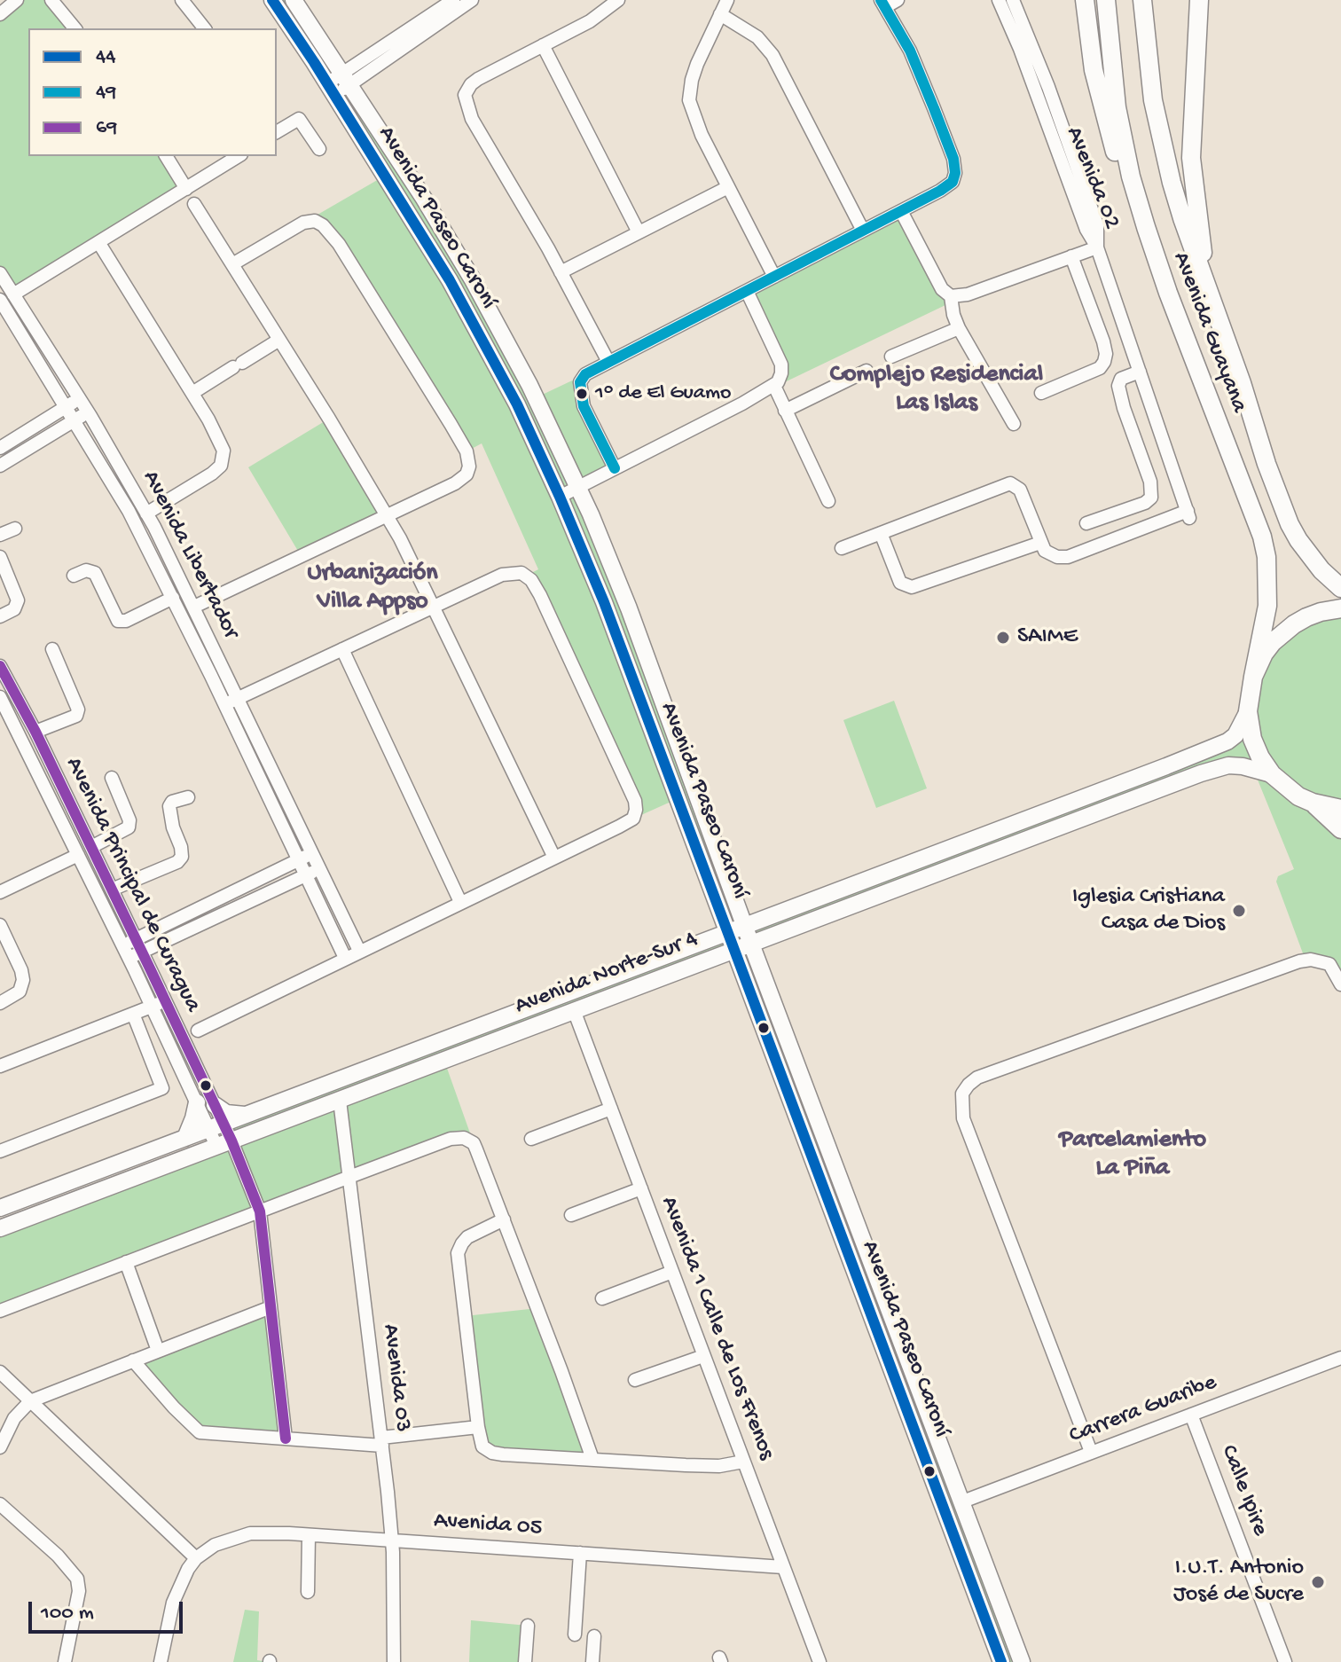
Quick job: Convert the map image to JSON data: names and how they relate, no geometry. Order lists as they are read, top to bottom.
{
  "streets": {
    "main road": ["Avenida Guayana"],
    "street": [
      "Avenida 02",
      "Avenida Paseo Caroní",
      "Avenida Libertador",
      "Avenida Principal de Curagua",
      "Avenida Norte-Sur 4",
      "Avenida 1 Calle de Los Frenos",
      "Avenida 03",
      "Carrera Guaribe",
      "Calle Ipire",
      "Avenida 05"
    ]
  },
  "crossings": [
    ["Avenida Paseo Caroní", "Avenida Norte-Sur 4"],
    ["Avenida Paseo Caroní", "Carrera Guaribe"],
    ["Avenida Guayana", "Avenida Norte-Sur 4"],
    ["Avenida Principal de Curagua", "Avenida Norte-Sur 4"],
    ["Avenida Norte-Sur 4", "Avenida 1 Calle de Los Frenos"],
    ["Avenida Norte-Sur 4", "Avenida 03"],
    ["Avenida 1 Calle de Los Frenos", "Avenida 05"],
    ["Avenida 03", "Avenida 05"],
    ["Carrera Guaribe", "Calle Ipire"]
  ],
  "districts": ["Complejo Residencial Las Islas", "Urbanización Villa Appso", "Parcelamiento La Piña"],
  "places": [
    "1° de El Guamo",
    "SAIME",
    "Iglesia Cristiana Casa de Dios",
    "I.U.T. Antonio José de Sucre"
  ],
  "lines": ["transit line 44", "transit line 49", "transit line 69"],
  "legend": ["44", "49", "69"],
  "scale_bar": "100 m"
}
